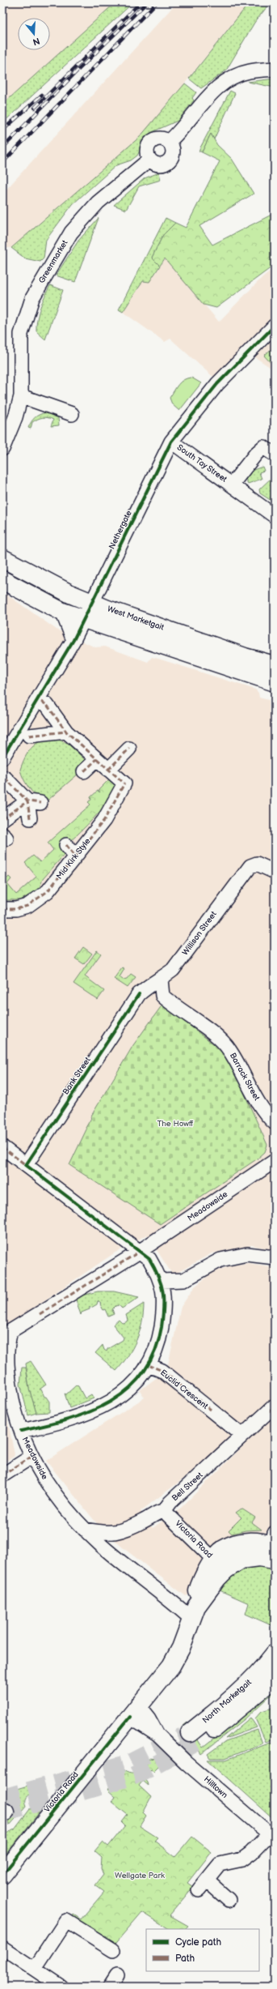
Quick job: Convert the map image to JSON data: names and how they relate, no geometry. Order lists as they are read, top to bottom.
{
  "streets": {
    "main road": ["West Marketgait", "Victoria Road", "North Marketgait"],
    "street": [
      "Greenmarket",
      "South Tay Street",
      "Nethergate",
      "Mid Kirk Style",
      "Willison Street",
      "Bank Street",
      "Barrack Street",
      "Meadowside",
      "Euclid Crescent",
      "Bell Street",
      "Hilltown"
    ]
  },
  "crossings": [
    ["South Tay Street", "Nethergate"],
    ["Nethergate", "West Marketgait"],
    ["Willison Street", "Bank Street"],
    ["Willison Street", "Barrack Street"],
    ["Meadowside", "Bell Street"],
    ["Meadowside", "Victoria Road"],
    ["Euclid Crescent", "Bell Street"],
    ["Bell Street", "Victoria Road"],
    ["Victoria Road", "Hilltown"]
  ],
  "parks": ["The Howff", "Wellgate Park"],
  "legend": ["Cycle path", "Path"],
  "north": "bottom"
}
